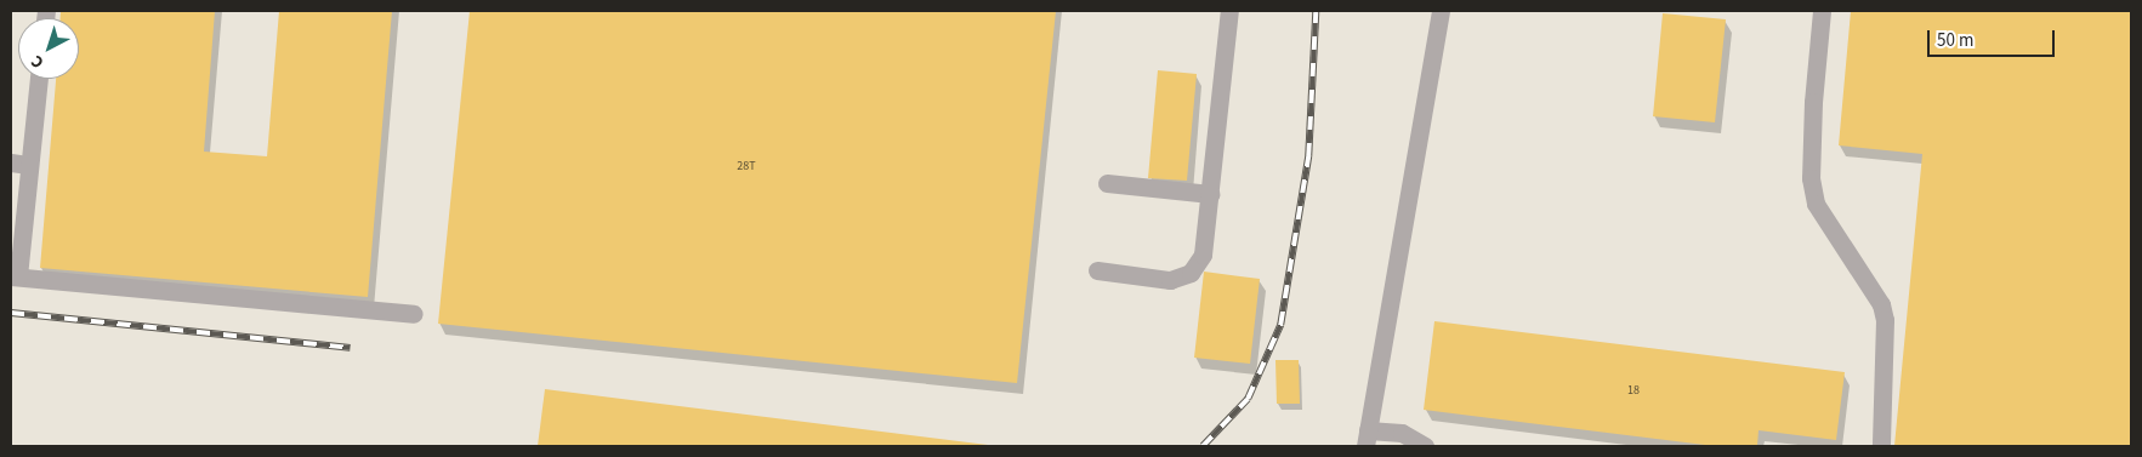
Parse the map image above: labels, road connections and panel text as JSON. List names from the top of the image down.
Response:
{
  "house_numbers": ["28Т", "18"],
  "scale_bar": "50 m",
  "north": "bottom left"
}
